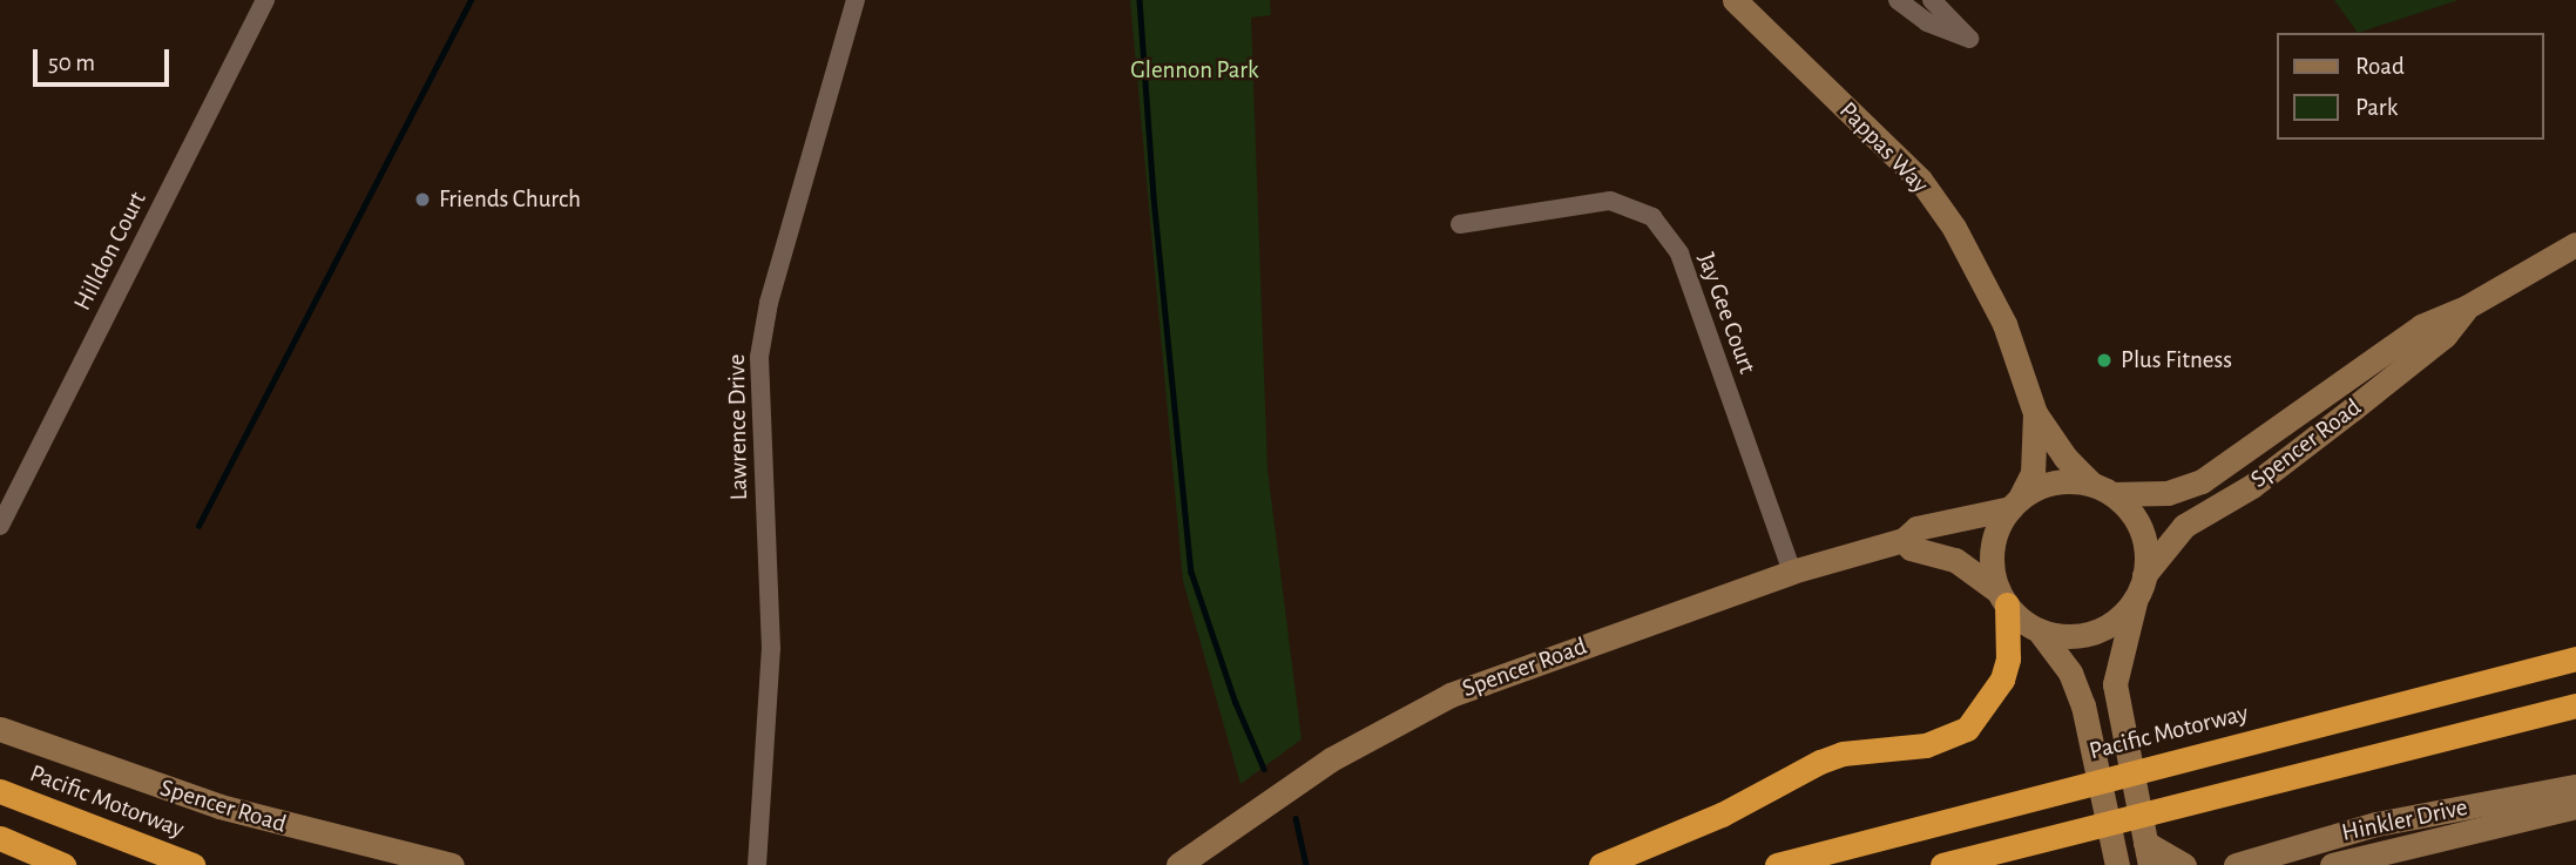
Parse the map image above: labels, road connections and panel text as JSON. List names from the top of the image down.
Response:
{
  "streets": {
    "highway": ["Pacific Motorway"],
    "street": [
      "Pappas Way",
      "Hilldon Court",
      "Jay Gee Court",
      "Lawrence Drive",
      "Spencer Road",
      "Hinkler Drive"
    ]
  },
  "crossings": [
    ["Pappas Way", "Spencer Road"],
    ["Jay Gee Court", "Spencer Road"]
  ],
  "parks": ["Glennon Park"],
  "places": ["Friends Church", "Plus Fitness"],
  "legend": ["Road", "Park"],
  "scale_bar": "50 m"
}
